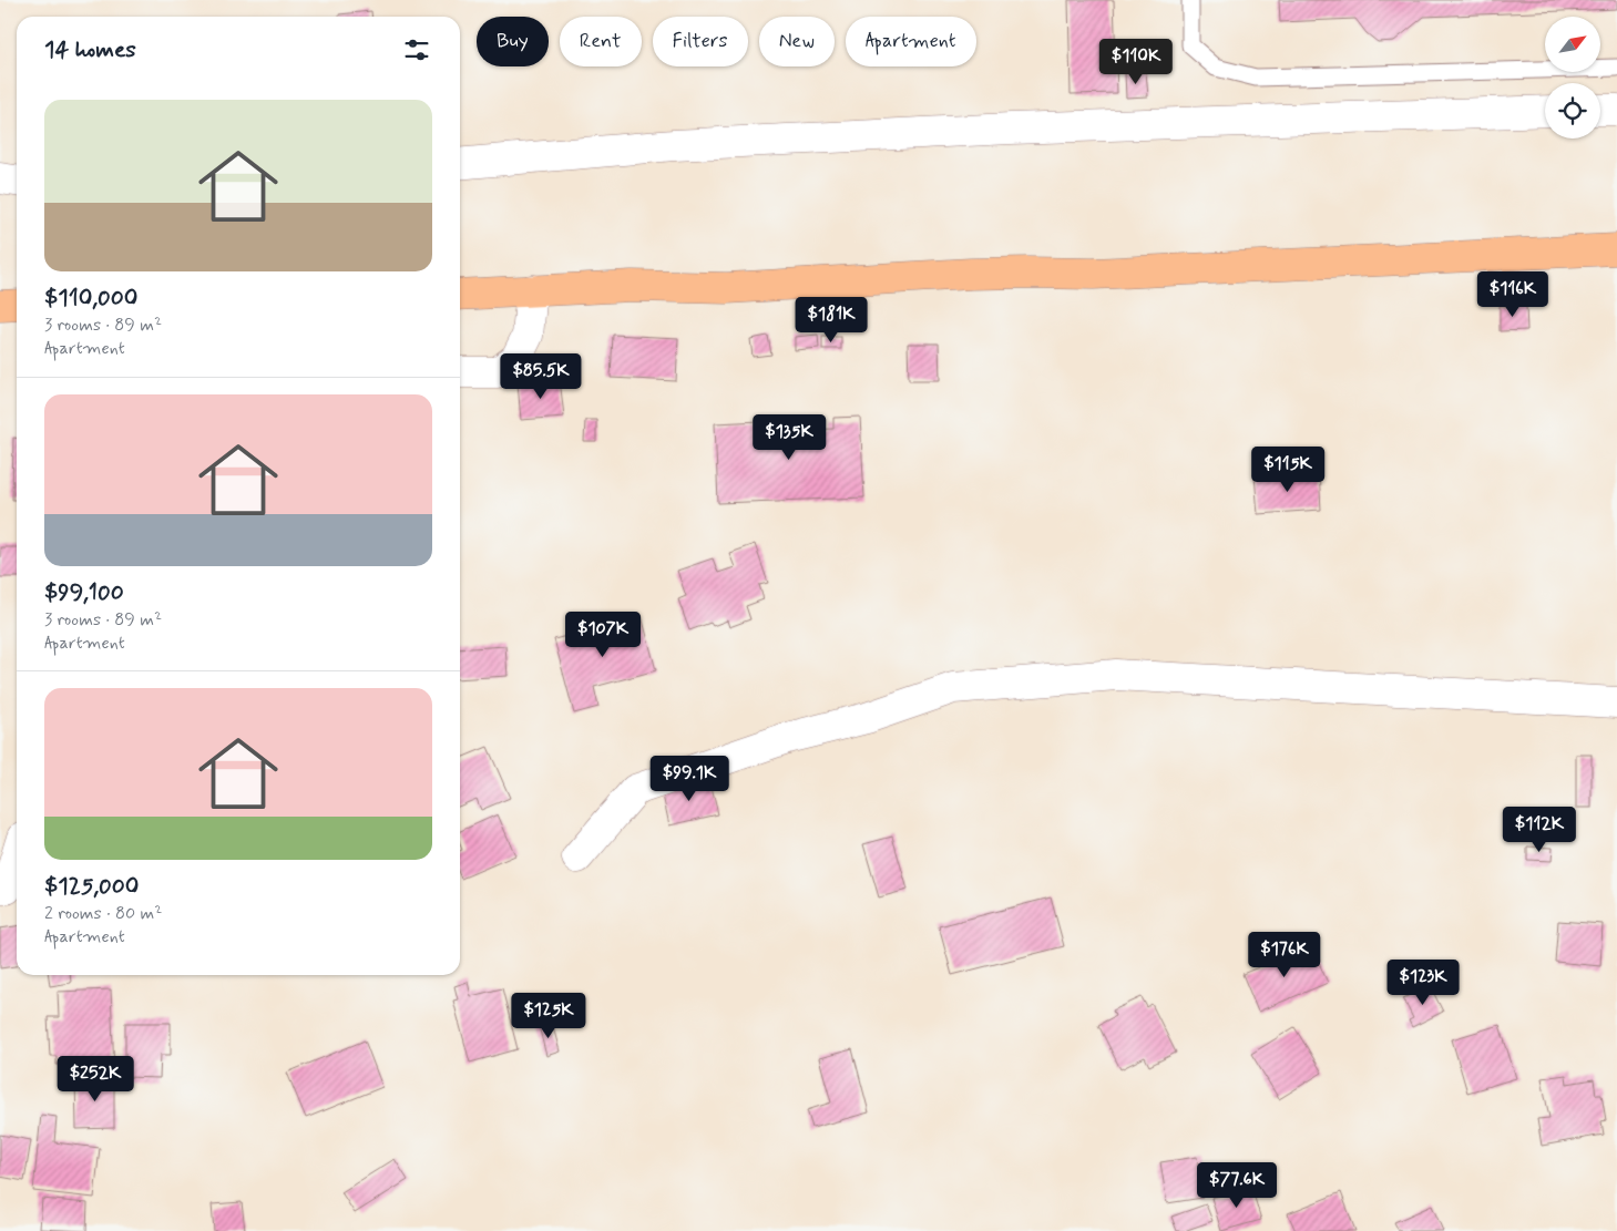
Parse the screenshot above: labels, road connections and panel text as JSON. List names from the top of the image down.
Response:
{
  "north": "top right",
  "page": {
    "chip": [
      "Buy",
      "Rent",
      "Filters",
      "New",
      "Apartment"
    ],
    "heading": "14 homes",
    "price": [
      "$110K",
      "$116K",
      "$181K",
      "$85.5K",
      "$135K",
      "$115K",
      "$107K",
      "$99.1K",
      "$112K",
      "$176K",
      "$123K",
      "$125K",
      "$252K",
      "$77.6K"
    ],
    "list": [
      {
        "name": "$110,000",
        "note": "3 rooms · 89 m² · Apartment"
      },
      {
        "name": "$99,100",
        "note": "3 rooms · 89 m² · Apartment"
      },
      {
        "name": "$125,000",
        "note": "2 rooms · 80 m² · Apartment"
      }
    ]
  }
}
